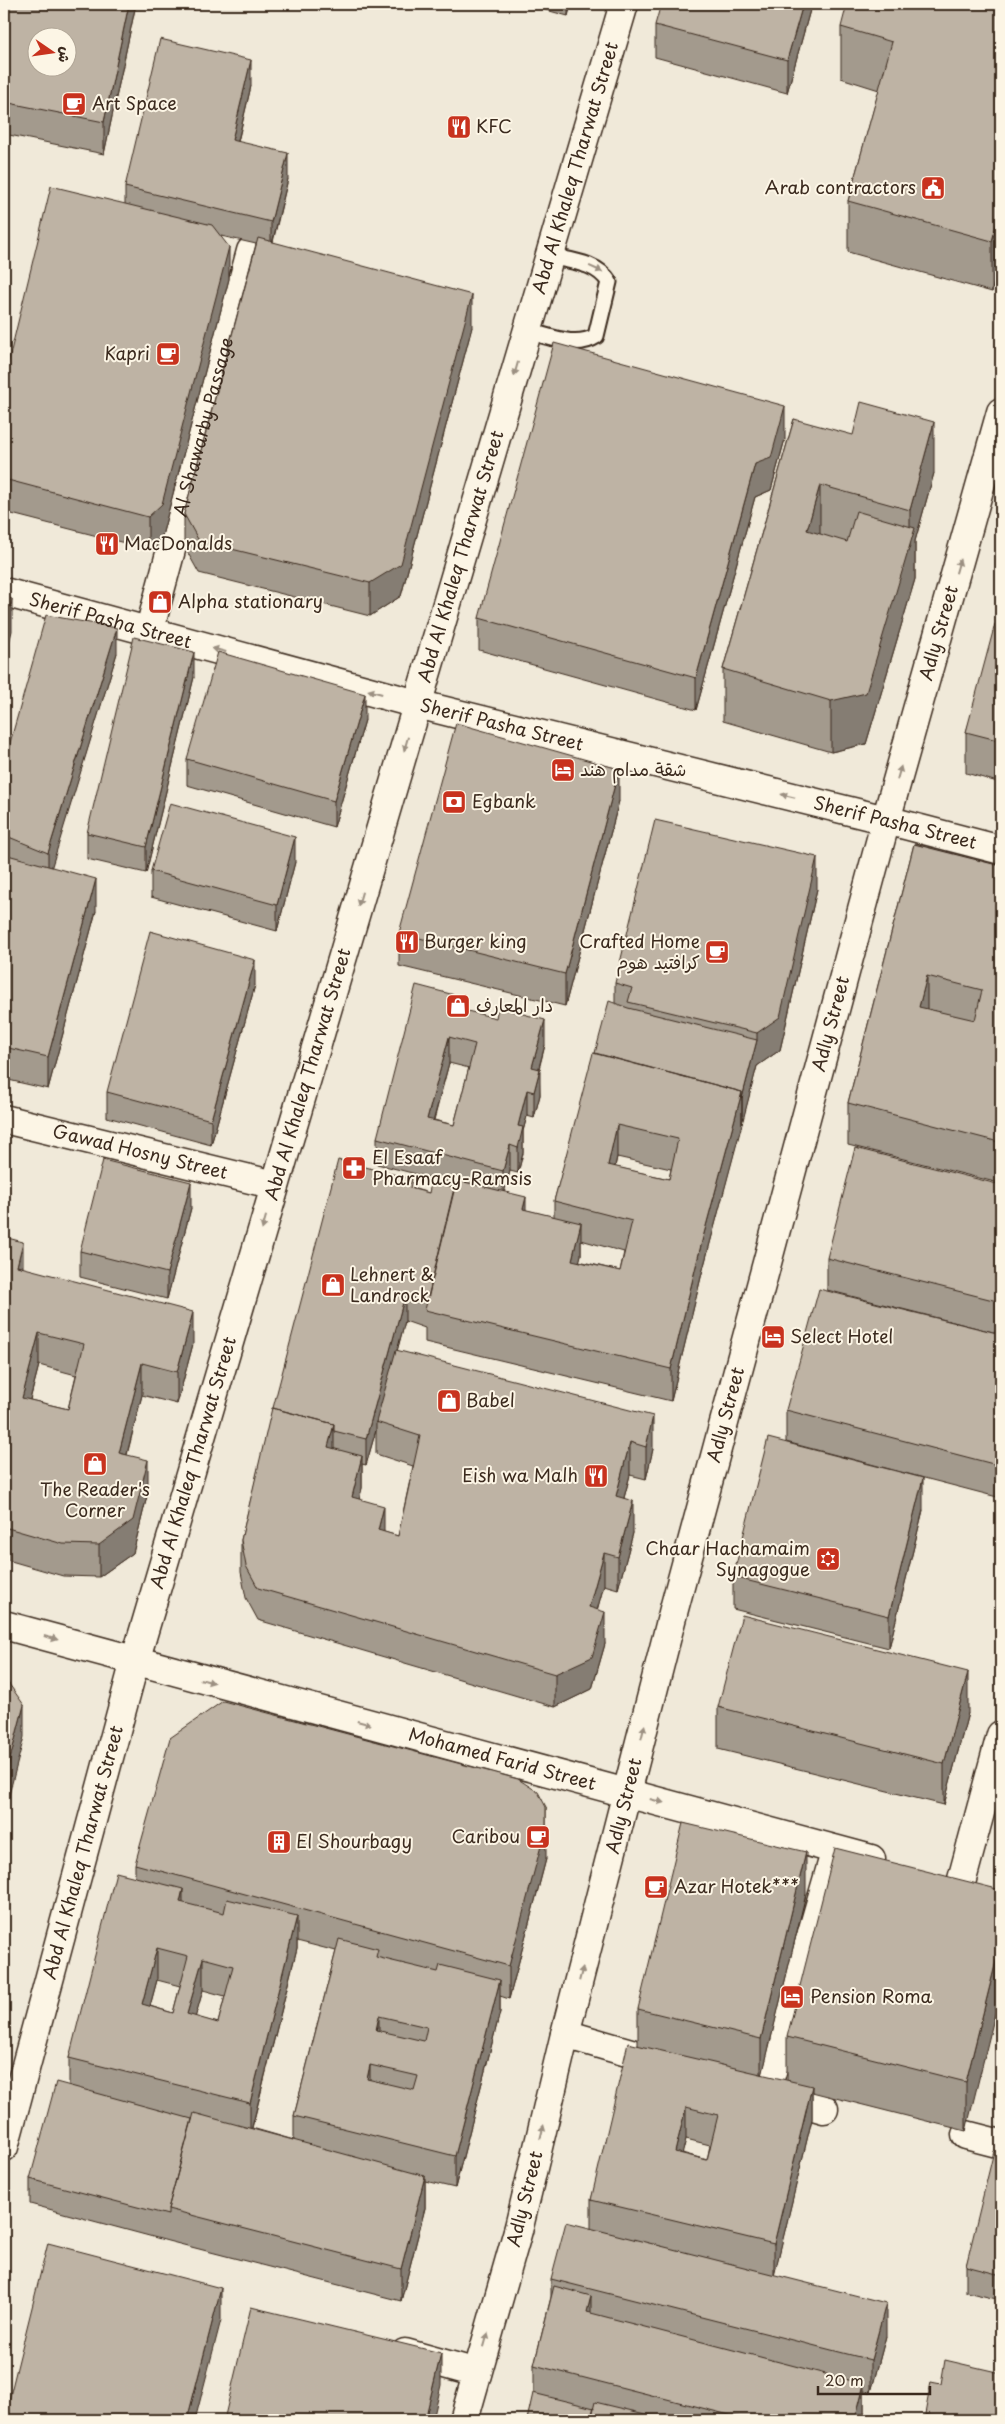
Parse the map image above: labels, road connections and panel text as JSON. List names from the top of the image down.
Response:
{
  "streets": {
    "street": [
      "Abd Al Khaleq Tharwat Street",
      "Al Shawarby Passage",
      "Sherif Pasha Street",
      "Adly Street",
      "Gawad Hosny Street",
      "Mohamed Farid Street"
    ]
  },
  "crossings": [
    ["Abd Al Khaleq Tharwat Street", "Sherif Pasha Street"],
    ["Abd Al Khaleq Tharwat Street", "Gawad Hosny Street"],
    ["Abd Al Khaleq Tharwat Street", "Mohamed Farid Street"],
    ["Al Shawarby Passage", "Sherif Pasha Street"],
    ["Sherif Pasha Street", "Adly Street"],
    ["Adly Street", "Mohamed Farid Street"]
  ],
  "one_way": [
    "Abd Al Khaleq Tharwat Street",
    "Sherif Pasha Street",
    "Adly Street",
    "Mohamed Farid Street"
  ],
  "places": {
    "cafe": [
      "Art Space",
      "Kapri",
      "Crafted Home كرافتيد هوم",
      "Caribou",
      "Azar Hotek***"
    ],
    "restaurant": [
      "KFC",
      "MacDonalds",
      "Burger king",
      "Eish wa Malh"
    ],
    "public building": ["Arab contractors"],
    "shop": [
      "Alpha stationary",
      "دار المعارف",
      "Lehnert & Landrock",
      "Babel",
      "The Reader's Corner"
    ],
    "hotel": ["شقة مدام هند", "Select Hotel", "Pension Roma"],
    "bank": ["Egbank"],
    "pharmacy": ["El Esaaf Pharmacy-Ramsis"],
    "synagogue": ["Chaar Hachamaim Synagogue"],
    "building": ["El Shourbagy"]
  },
  "scale_bar": "20 m",
  "north": "right"
}
